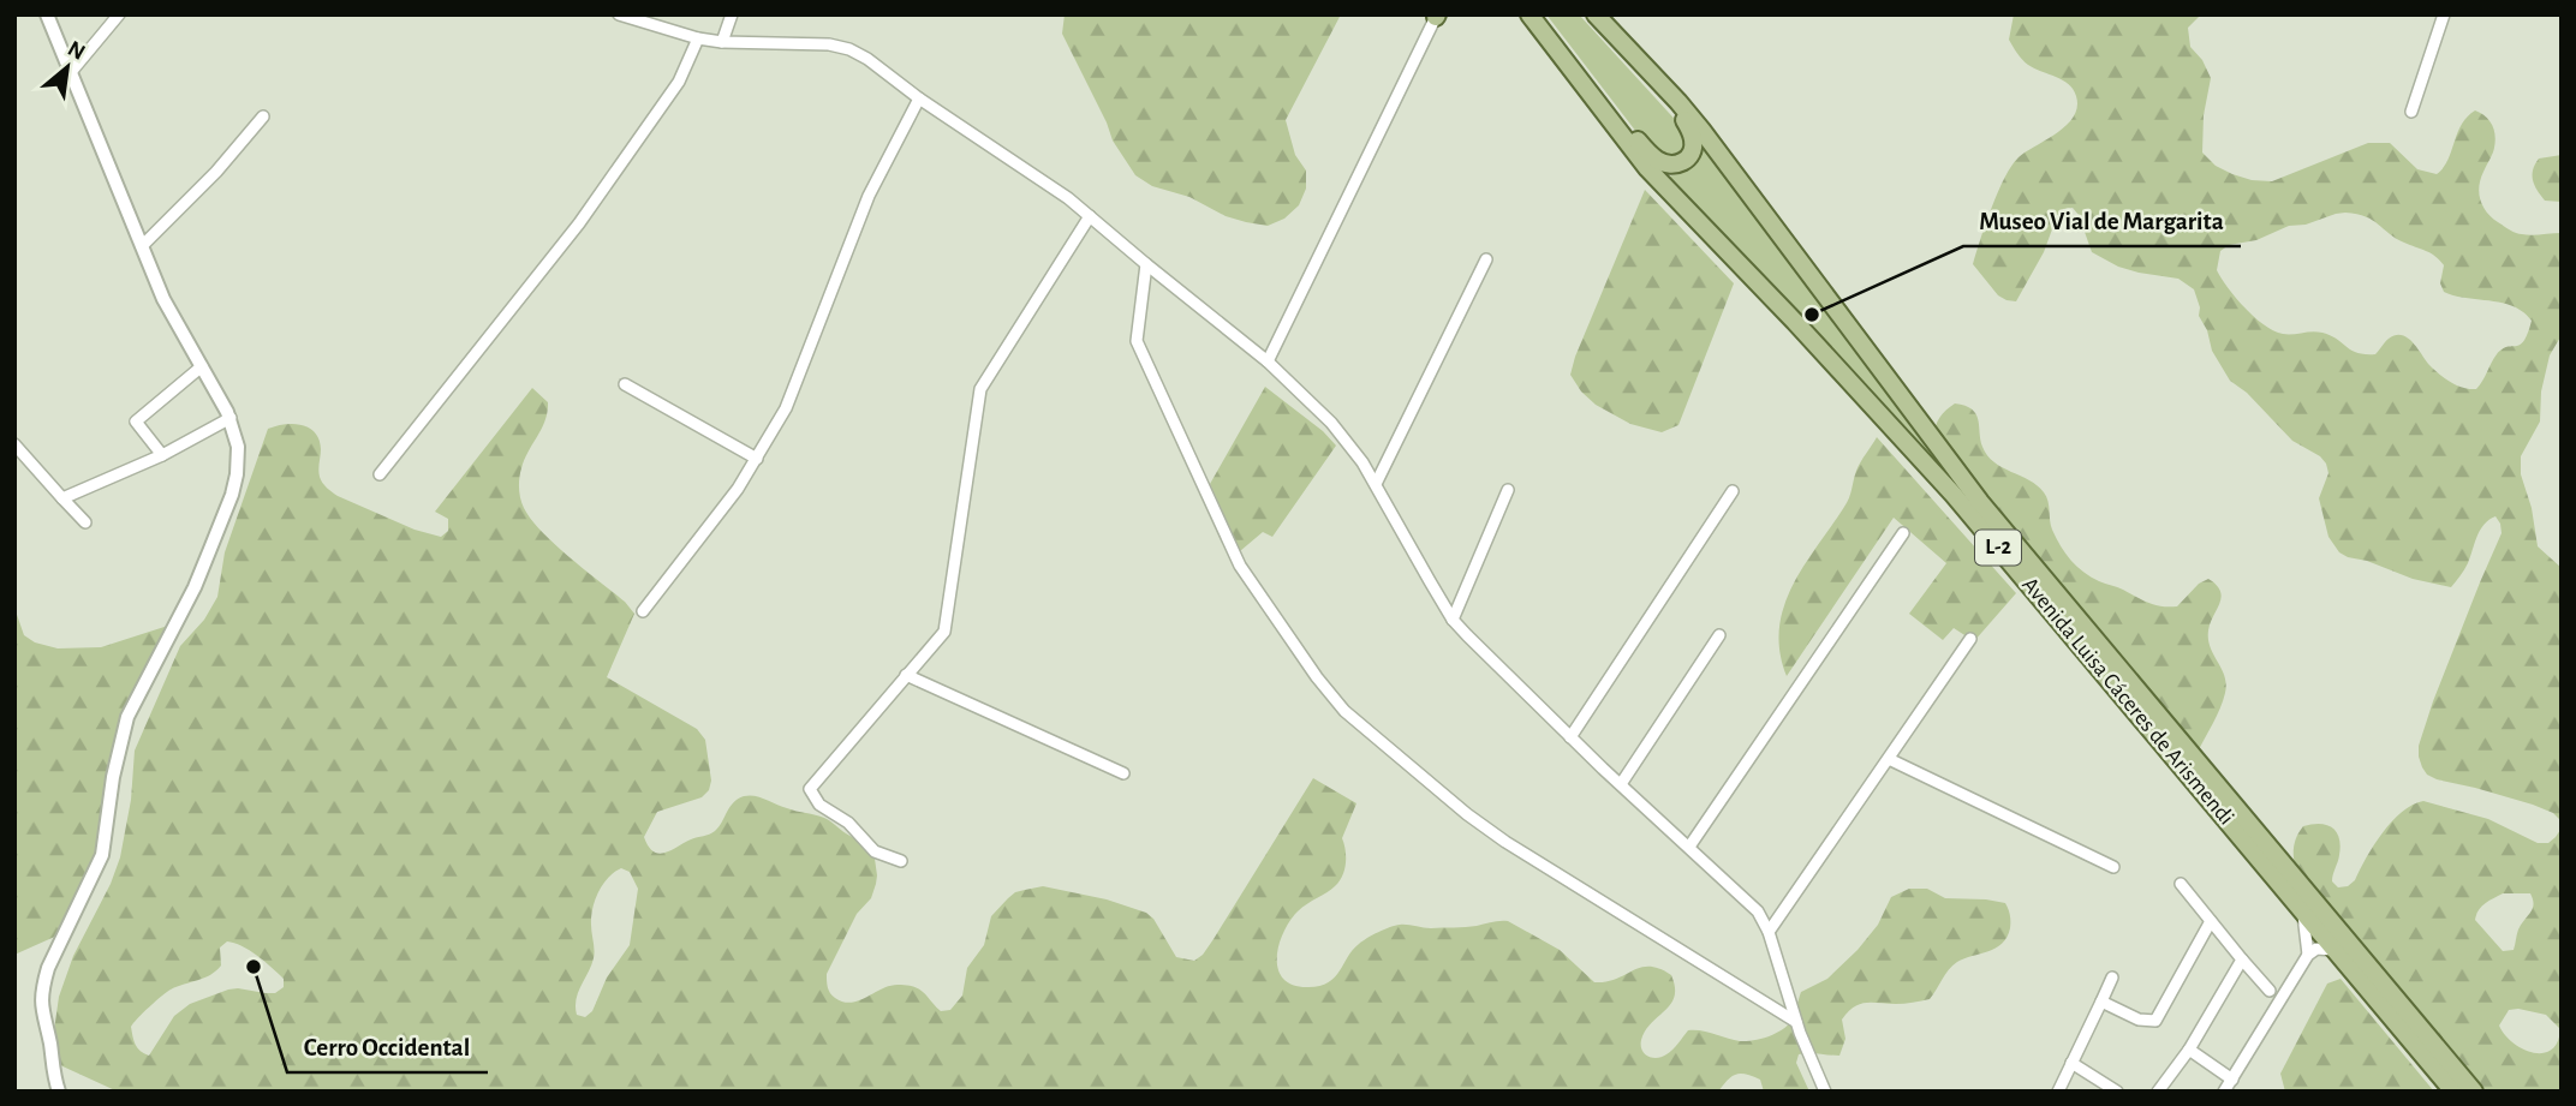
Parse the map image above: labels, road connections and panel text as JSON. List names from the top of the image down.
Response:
{
  "streets": {
    "main road": ["L-2", "Avenida Luisa Cáceres de Arismendi"]
  },
  "places": ["Museo Vial de Margarita", "Cerro Occidental"],
  "north": "top right"
}
